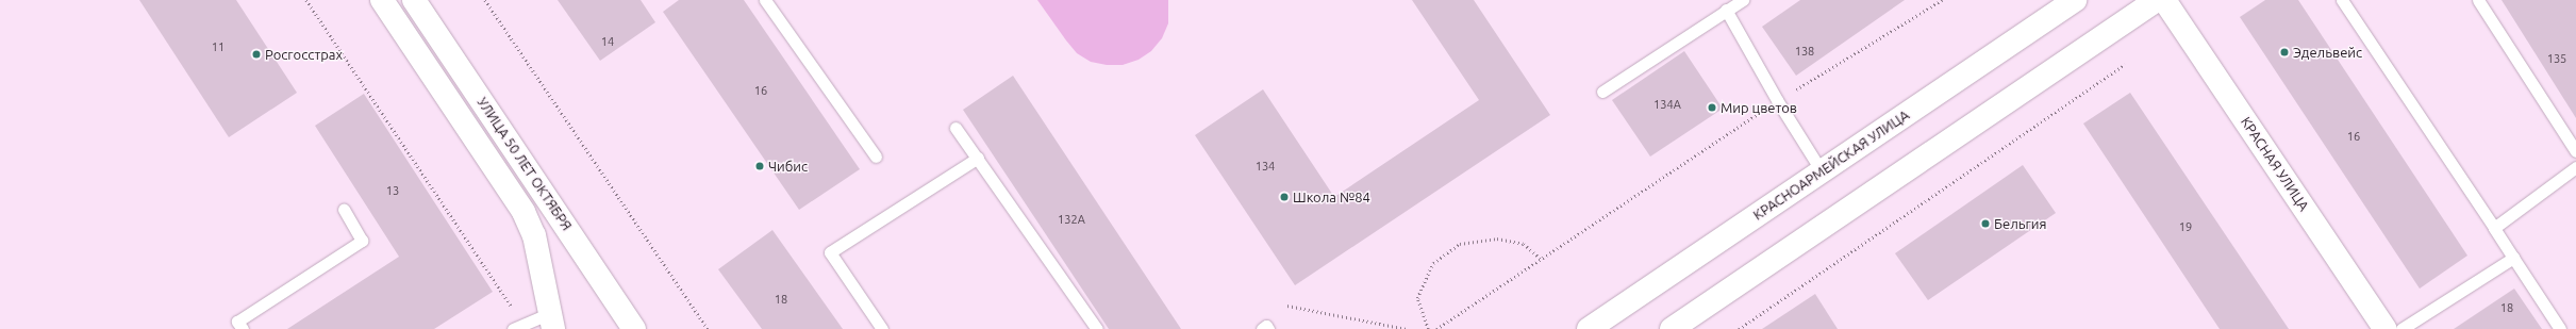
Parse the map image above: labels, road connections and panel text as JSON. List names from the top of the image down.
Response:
{
  "streets": {
    "main road": ["УЛИЦА 50 ЛЕТ ОКТЯБРЯ", "КРАСНАЯ УЛИЦА", "КРАСНОАРМЕЙСКАЯ УЛИЦА"]
  },
  "places": [
    "Эдельвейс",
    "Росгосстрах",
    "Мир цветов",
    "Чибис",
    "Школа №84",
    "Бельгия"
  ],
  "house_numbers": [
    "14",
    "11",
    "138",
    "135",
    "16",
    "134А",
    "16",
    "134",
    "13",
    "132А",
    "19",
    "18",
    "18"
  ]
}
